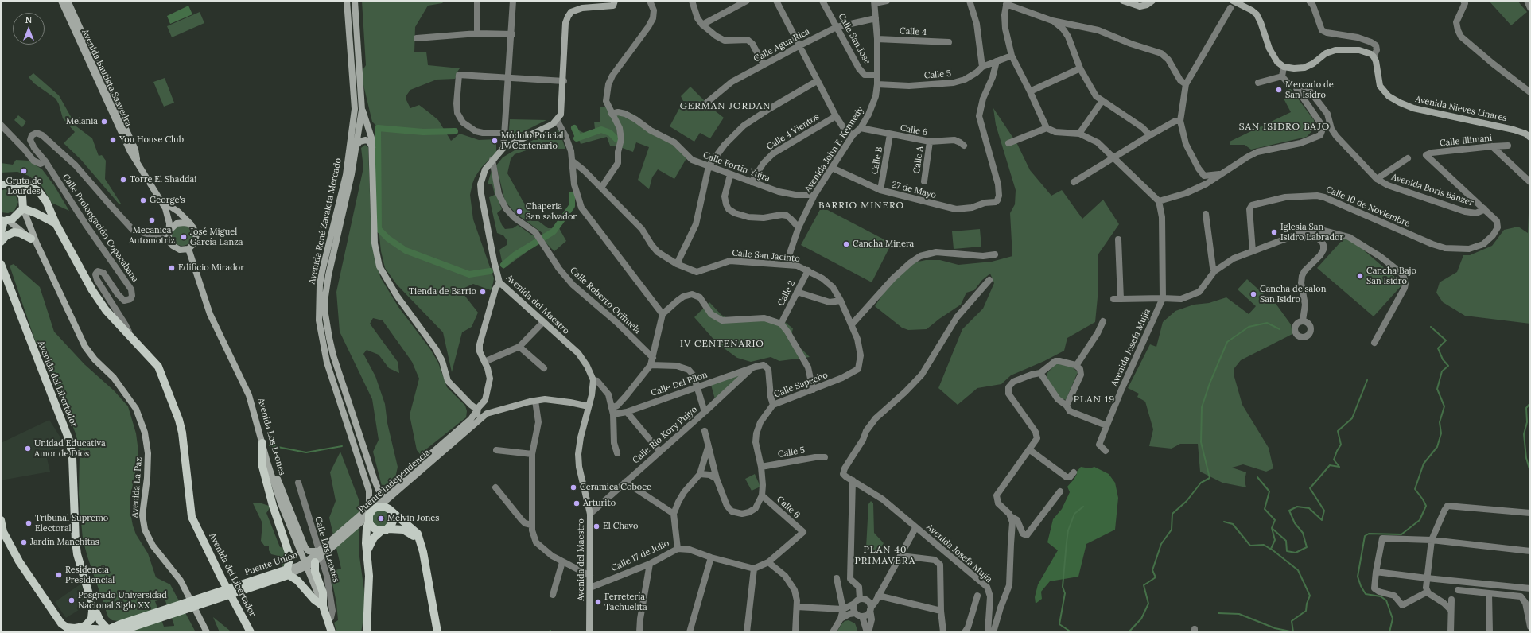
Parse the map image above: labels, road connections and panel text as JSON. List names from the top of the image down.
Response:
{
  "streets": {
    "main road": [
      "Avenida Bautista Saavedra",
      "Avenida Nieves Linares",
      "Avenida René Zavaleta Mercado",
      "Avenida del Maestro",
      "Avenida del Libertador",
      "Avenida Los Leones",
      "Puente Independencia",
      "Avenida La Paz",
      "Puente Unión"
    ],
    "street": [
      "Calle 4",
      "Calle San Jose",
      "Calle Agua Rica",
      "Calle 5",
      "Calle 6",
      "Calle 4 Vientos",
      "Calle Illimani",
      "Avenida John F. Kennedy",
      "Calle A",
      "Calle B",
      "Calle Fortin Yujra",
      "27 de Mayo",
      "Avenida Boris Bánzer",
      "Calle 10 de Noviembre",
      "Calle Prolongación Copacabana",
      "Calle San Jacinto",
      "Calle 2",
      "Calle Roberto Orihuela",
      "Avenida Josefa Mujía",
      "Calle Del Pilon",
      "Calle Sapecho",
      "Calle Río Kory Pujyo",
      "Calle Los Leones",
      "Calle 17 de Julio"
    ]
  },
  "crossings": [
    ["Calle 4", "Avenida John F. Kennedy"],
    ["Calle San Jose", "Calle Agua Rica"],
    ["Calle San Jose", "Avenida John F. Kennedy"],
    ["Calle Agua Rica", "Avenida John F. Kennedy"],
    ["Calle 5", "Avenida John F. Kennedy"],
    ["Calle 5", "27 de Mayo"],
    ["Calle 5", "Calle Sapecho"],
    ["Avenida Bautista Saavedra", "Calle Prolongación Copacabana"],
    ["Avenida Bautista Saavedra", "Avenida Los Leones"],
    ["Calle 6", "Avenida John F. Kennedy"],
    ["Calle 6", "Calle A"],
    ["Calle 6", "Calle B"],
    ["Calle 6", "Calle Sapecho"],
    ["Calle 4 Vientos", "Calle Fortin Yujra"],
    ["Calle Illimani", "Calle 10 de Noviembre"],
    ["Avenida John F. Kennedy", "Calle Fortin Yujra"],
    ["Avenida John F. Kennedy", "27 de Mayo"],
    ["Avenida John F. Kennedy", "Calle San Jacinto"],
    ["Calle B", "27 de Mayo"],
    ["Avenida Boris Bánzer", "Calle 10 de Noviembre"],
    ["Calle Prolongación Copacabana", "Avenida del Libertador"],
    ["Calle Prolongación Copacabana", "Avenida Los Leones"],
    ["Calle San Jacinto", "Calle 2"],
    ["Calle San Jacinto", "Calle Sapecho"],
    ["Calle Roberto Orihuela", "Avenida del Maestro"],
    ["Avenida del Maestro", "Calle Río Kory Pujyo"],
    ["Avenida del Maestro", "Puente Independencia"],
    ["Avenida del Maestro", "Calle 17 de Julio"],
    ["Calle Del Pilon", "Calle Sapecho"],
    ["Calle Del Pilon", "Calle Río Kory Pujyo"],
    ["Avenida Los Leones", "Calle Los Leones"],
    ["Puente Independencia", "Puente Unión"]
  ],
  "districts": [
    "GERMAN JORDAN",
    "SAN ISIDRO BAJO",
    "BARRIO MINERO",
    "IV CENTENARIO",
    "PLAN 19",
    "PLAN 40 PRIMAVERA"
  ],
  "places": [
    "Mercado de San Isidro",
    "Melania",
    "You House Club",
    "Módulo Policial IV Centenario",
    "Gruta de Lourdes",
    "Torre El Shaddai",
    "George's",
    "Chaperia San salvador",
    "Mecanica Automotriz",
    "Iglesia San Isidro Labrador",
    "José Miguel García Lanza",
    "Cancha Minera",
    "Edificio Mirador",
    "Cancha Bajo San Isidro",
    "Tienda de Barrio",
    "Cancha de salon San Isidro",
    "Unidad Educativa Amor de Dios",
    "Ceramica Coboce",
    "Arturito",
    "Melvin Jones",
    "Tribunal Supremo Electoral",
    "El Chavo",
    "Jardín Manchitas",
    "Residencia Presidencial",
    "Posgrado Universidad Nacional Siglo XX",
    "Ferretería Tachuelita"
  ],
  "north": "top"
}
